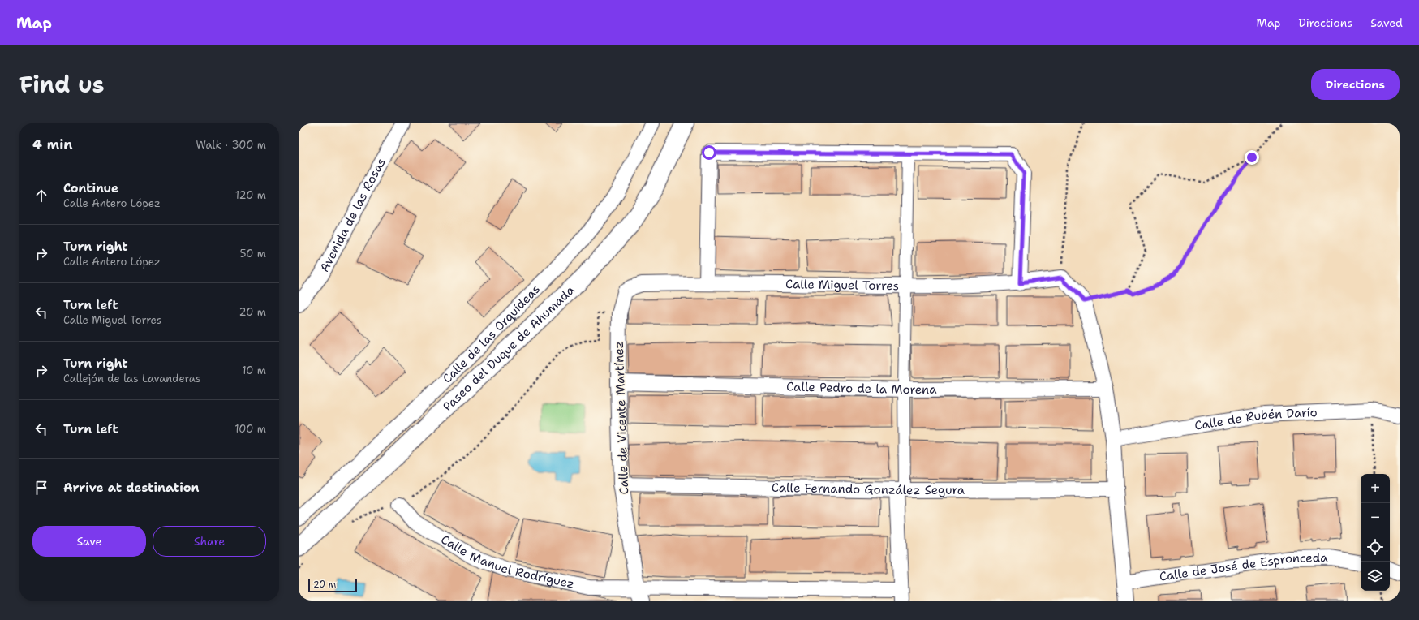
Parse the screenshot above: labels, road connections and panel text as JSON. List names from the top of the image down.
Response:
{
  "streets": {
    "main road": ["Paseo del Duque de Ahumada"],
    "street": [
      "Avenida de las Rosas",
      "Calle Miguel Torres",
      "Calle de las Orquídeas",
      "Calle Pedro de la Morena",
      "Calle de Vicente Martínez",
      "Calle de Rubén Darío",
      "Calle Fernando González Segura",
      "Calle Manuel Rodríguez",
      "Calle de José de Espronceda"
    ]
  },
  "crossings": [
    ["Calle Miguel Torres", "Calle de Vicente Martínez"],
    ["Calle Pedro de la Morena", "Calle de Vicente Martínez"],
    ["Calle de Vicente Martínez", "Calle Fernando González Segura"],
    ["Calle de Vicente Martínez", "Calle Manuel Rodríguez"]
  ],
  "scale_bar": "20 m",
  "page": {
    "header": "Map",
    "nav": ["Map", "Directions", "Saved"],
    "title": "Find us",
    "buttons": [
      "Directions",
      ["Save", "Share"]
    ],
    "heading": ["4 min", "Walk · 300 m"],
    "list": [
      ["Continue", "Calle Antero López", "120 m"],
      ["Turn right", "Calle Antero López", "50 m"],
      ["Turn left", "Calle Miguel Torres", "20 m"],
      ["Turn right", "Callejón de las Lavanderas", "10 m"],
      ["Turn left", "100 m"],
      "Arrive at destination"
    ],
    "map_buttons": ["+", "−"],
    "scale": "20 m"
  }
}
